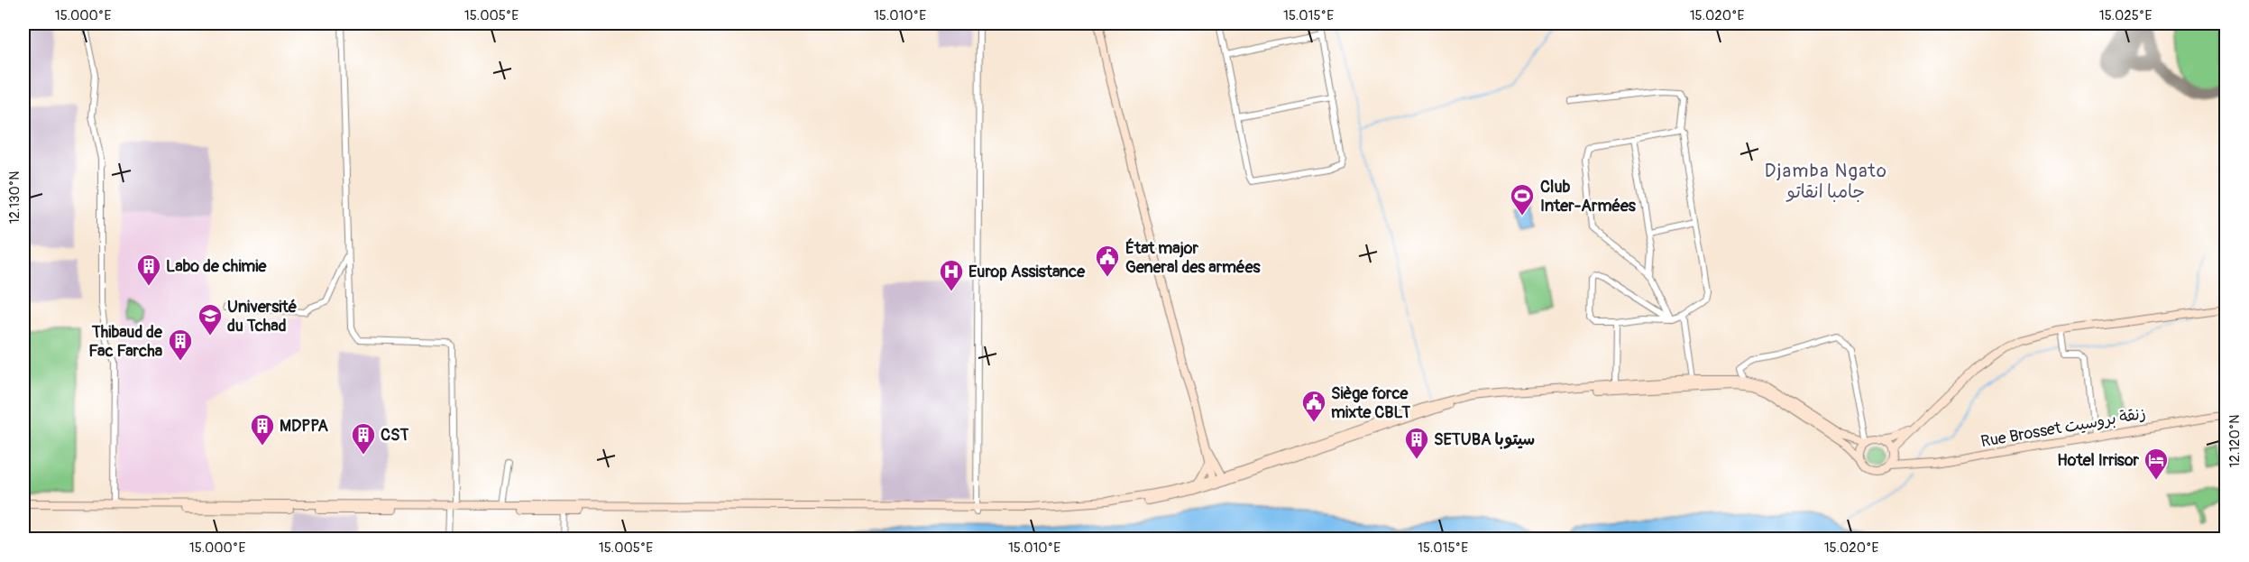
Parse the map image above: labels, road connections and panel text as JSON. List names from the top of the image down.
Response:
{
  "streets": {
    "main road": ["Rue Brosset زنقة بروسيت"]
  },
  "districts": ["Djamba Ngato جامبا انقاتو"],
  "places": {
    "sports": ["Club Inter-Armées"],
    "public building": ["État major General des armées", "Siège force mixte CBLT"],
    "building": [
      "Labo de chimie",
      "Thibaud de Fac Farcha",
      "MDPPA",
      "CST",
      "SETUBA سيتوبا"
    ],
    "hospital": ["Europ Assistance"],
    "school or university": ["Université du Tchad"],
    "hotel": ["Hotel Irrisor"]
  },
  "coordinates": [
    "15.000°E",
    "15.005°E",
    "15.010°E",
    "15.015°E",
    "15.020°E",
    "15.025°E",
    "12.130°N",
    "12.120°N"
  ]
}
